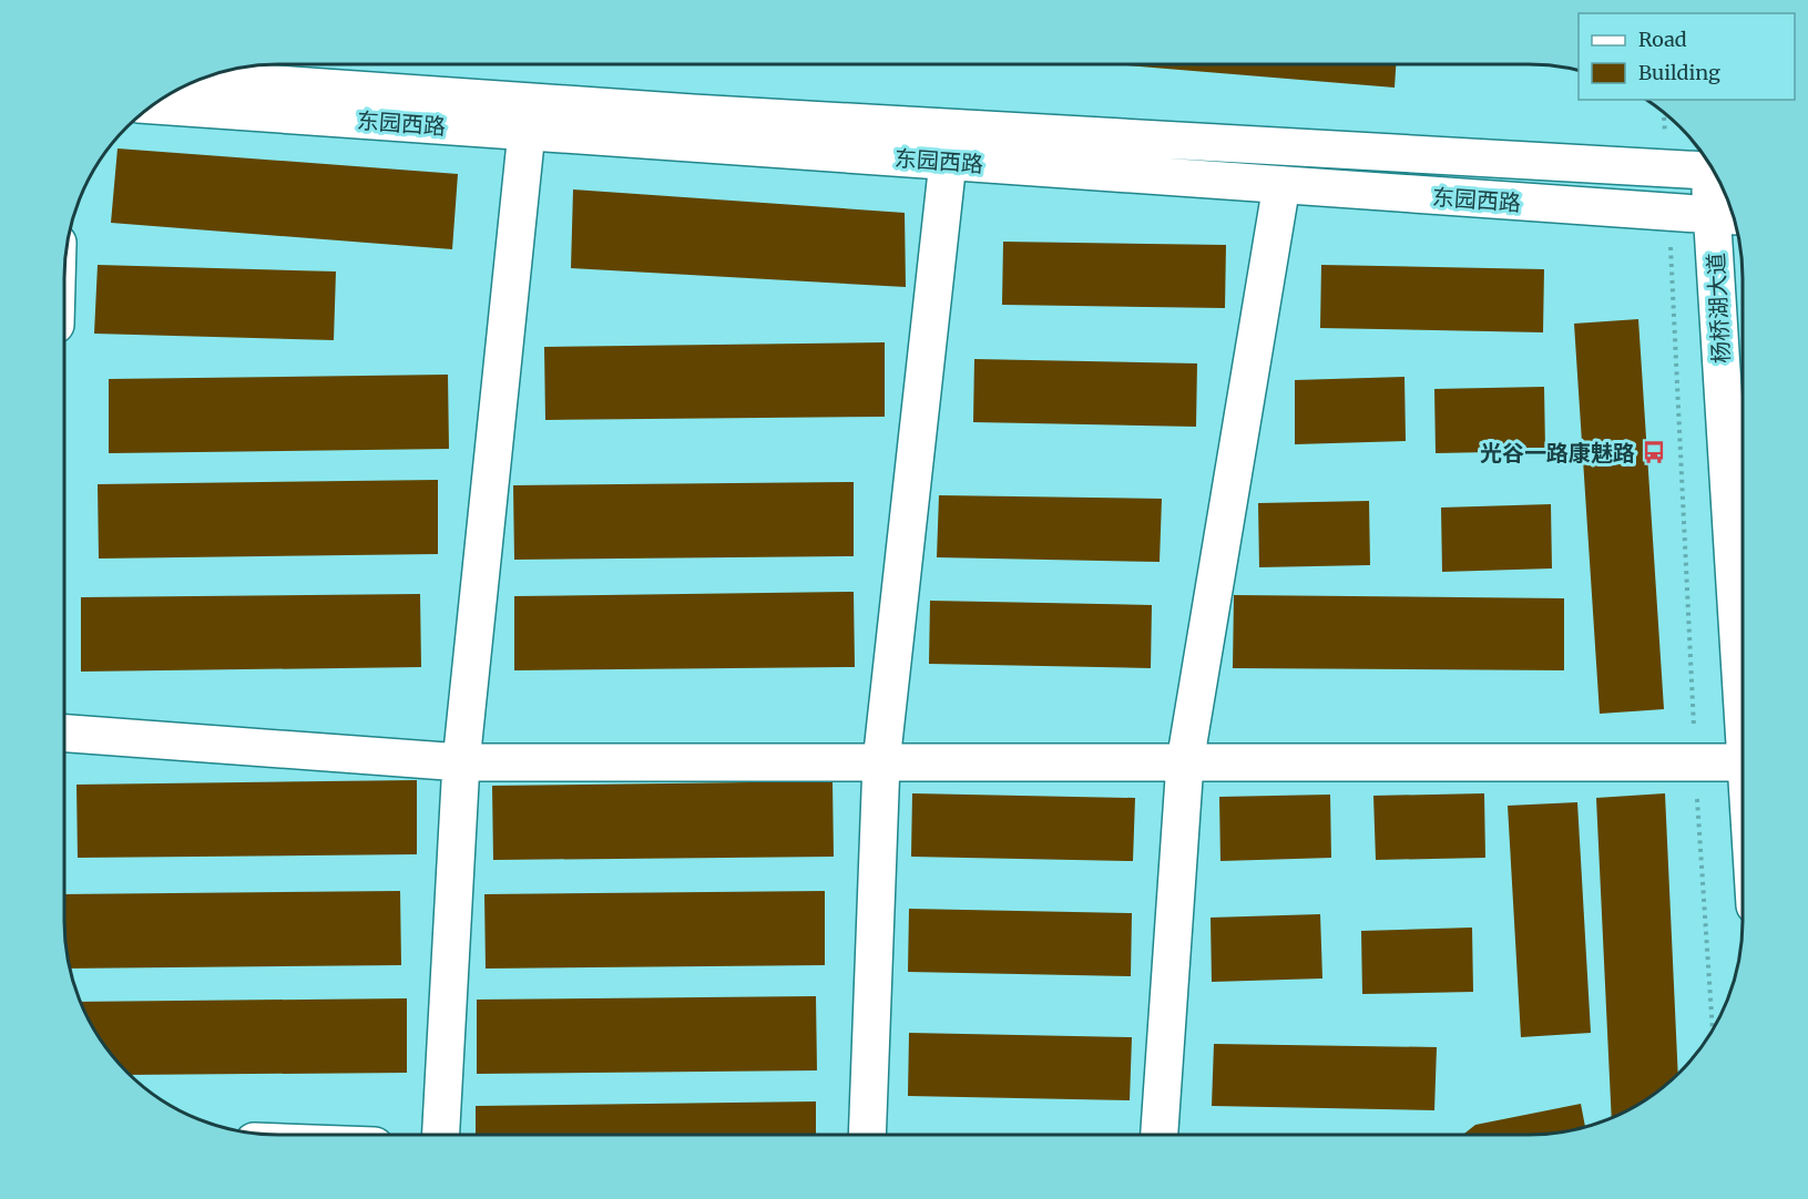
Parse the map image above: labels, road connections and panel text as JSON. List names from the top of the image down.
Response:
{
  "streets": {
    "street": ["东园西路", "杨桥湖大道"]
  },
  "crossings": [
    ["东园西路", "杨桥湖大道"]
  ],
  "places": {
    "bus stop": ["光谷一路康魅路"]
  },
  "legend": ["Road", "Building"]
}
